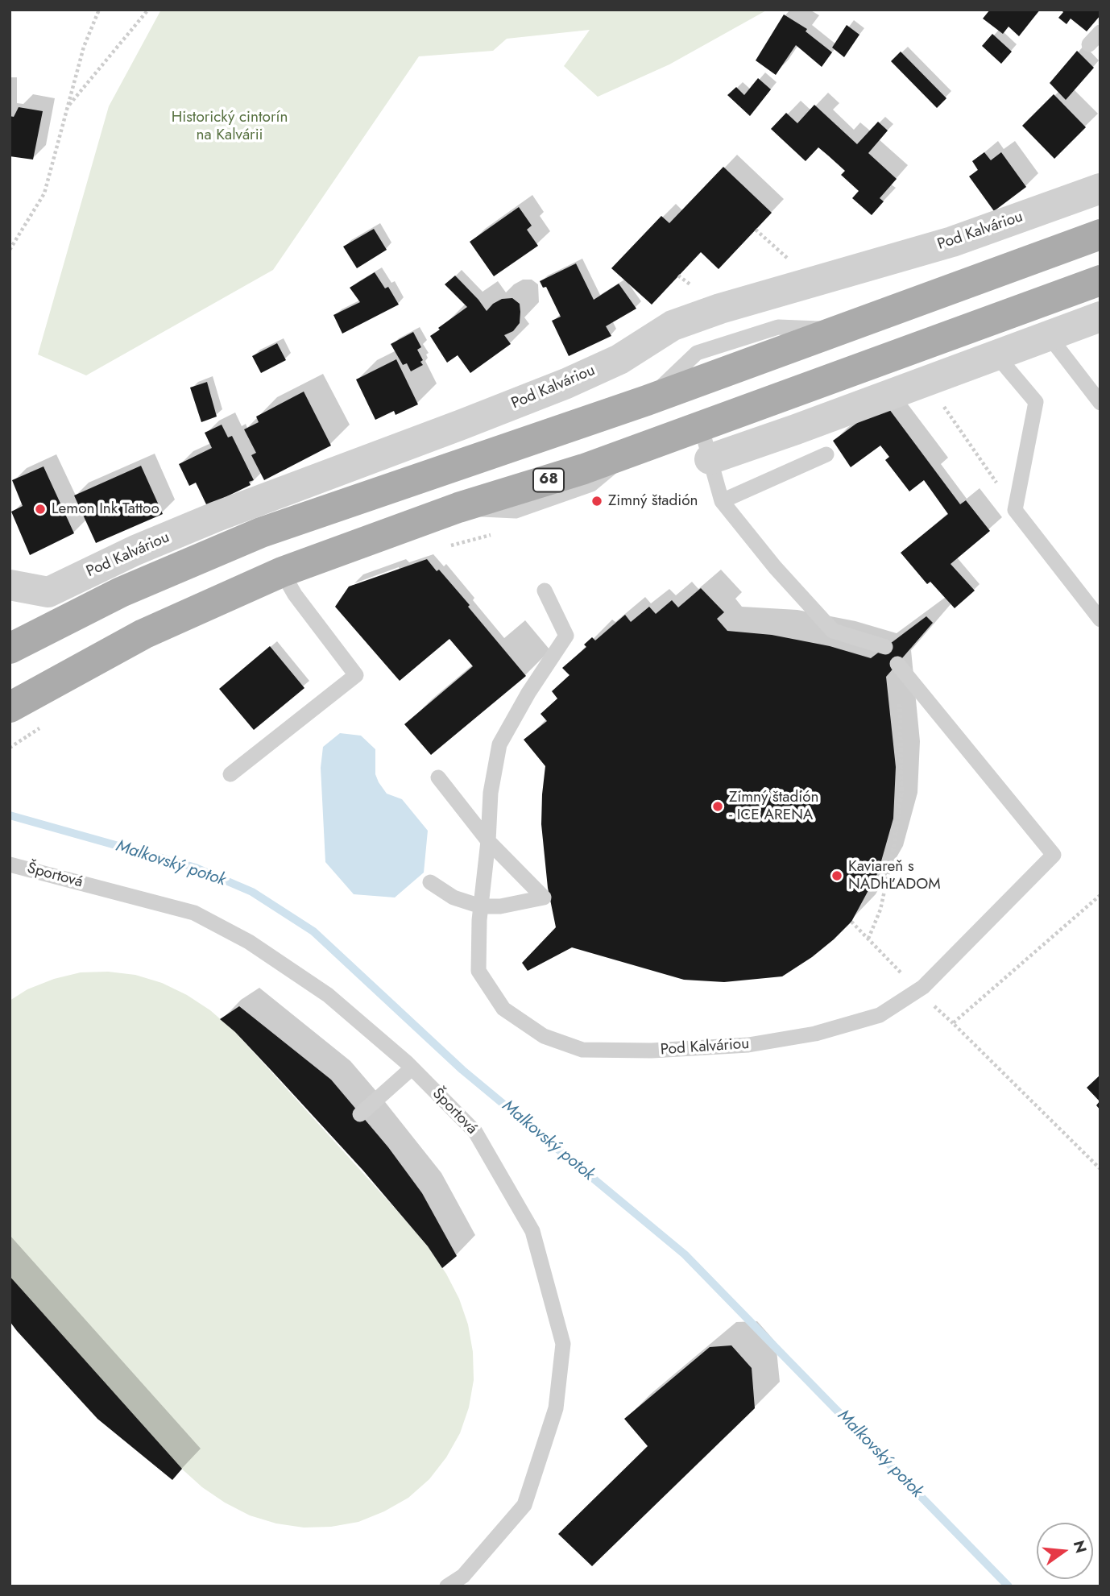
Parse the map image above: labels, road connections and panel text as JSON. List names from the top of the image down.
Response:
{
  "streets": {
    "main road": ["Pod Kalváriou", "68"],
    "lane": ["Športová"]
  },
  "water": ["Malkovský potok"],
  "parks": ["Historický cintorín na Kalvárii"],
  "places": [
    "Zimný štadión",
    "Lemon Ink Tattoo",
    "Zimný štadión - ICE ARENA",
    "Kaviareň s NADhĽADOM"
  ],
  "north": "right"
}
